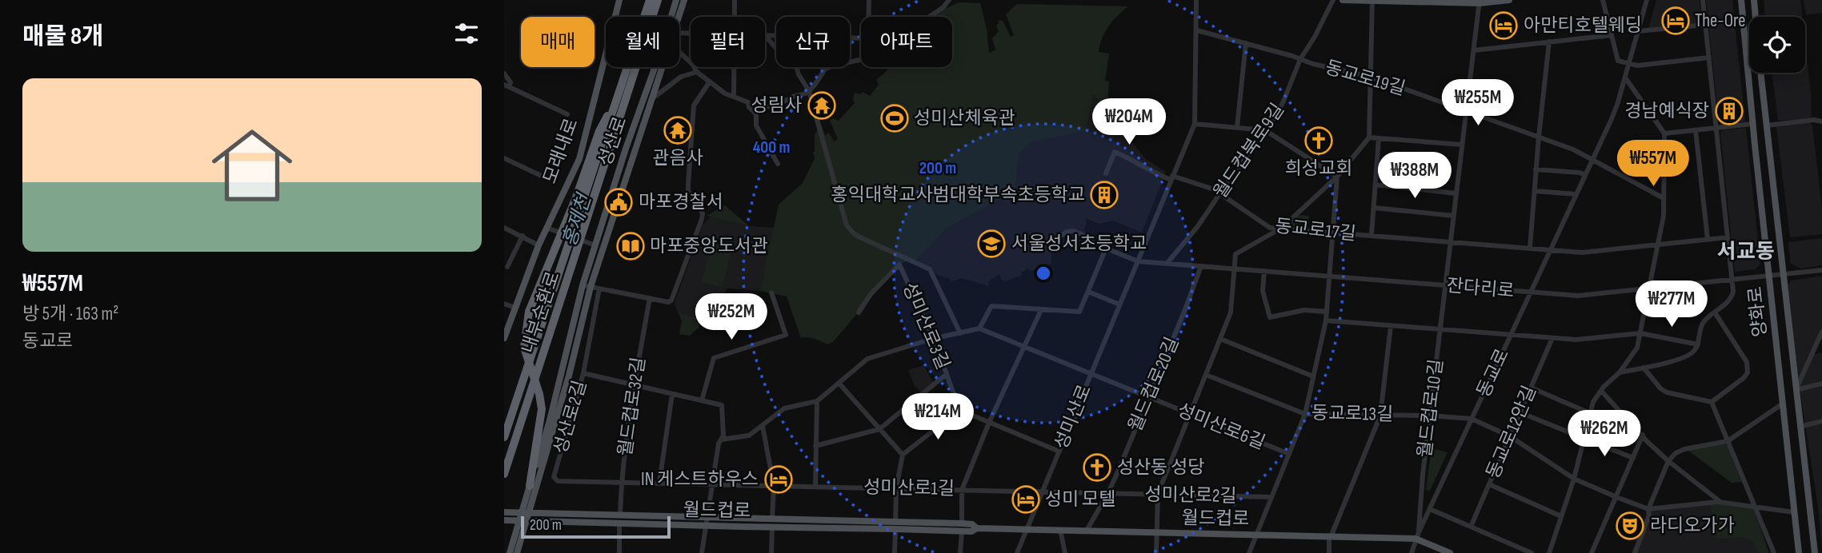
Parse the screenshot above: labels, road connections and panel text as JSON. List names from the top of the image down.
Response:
{
  "streets": {
    "highway": ["내부순환로"],
    "main road": [
      "성산로",
      "모래내로",
      "양화로",
      "월드컵로"
    ],
    "street": [
      "동교로19길",
      "월드컵북로9길",
      "동교로17길",
      "잔다리로",
      "성미산로3길",
      "동교로",
      "월드컵로20길",
      "월드컵로32길",
      "월드컵로10길",
      "동교로13길",
      "성산로2길",
      "성미산로",
      "성미산로6길",
      "동교로12안길",
      "성미산로1길",
      "성미산로2길"
    ]
  },
  "crossings": [
    ["동교로19길", "월드컵북로9길"],
    ["동교로19길", "동교로"],
    ["동교로19길", "월드컵로10길"],
    ["동교로19길", "성미산로"],
    ["성산로", "월드컵로"],
    ["월드컵북로9길", "동교로17길"],
    ["월드컵북로9길", "잔다리로"],
    ["동교로17길", "동교로"],
    ["동교로17길", "월드컵로10길"],
    ["동교로17길", "성미산로"],
    ["잔다리로", "양화로"],
    ["잔다리로", "동교로"],
    ["잔다리로", "월드컵로20길"],
    ["잔다리로", "월드컵로10길"],
    ["잔다리로", "성미산로"],
    ["동교로", "월드컵로10길"],
    ["동교로", "동교로13길"],
    ["동교로", "월드컵로"],
    ["월드컵로20길", "성미산로6길"],
    ["월드컵로20길", "성미산로2길"],
    ["월드컵로20길", "월드컵로"],
    ["월드컵로32길", "성산로2길"],
    ["월드컵로32길", "성미산로1길"],
    ["월드컵로32길", "월드컵로"],
    ["월드컵로10길", "동교로13길"],
    ["월드컵로10길", "월드컵로"],
    ["성산로2길", "성미산로1길"],
    ["성미산로", "성미산로6길"],
    ["성미산로", "성미산로1길"],
    ["성미산로", "성미산로2길"],
    ["성미산로", "월드컵로"],
    ["성미산로1길", "성미산로2길"],
    ["성미산로1길", "월드컵로"]
  ],
  "districts": ["서교동"],
  "water": ["홍제천"],
  "places": {
    "hotel": [
      "The-Ore",
      "아만티호텔웨딩",
      "IN 게스트하우스",
      "성미 모텔"
    ],
    "temple": ["성림사", "관음사"],
    "building": ["경남예식장", "홍익대학교사범대학부속초등학교"],
    "sports": ["성미산체육관"],
    "church": ["희성교회", "성산동 성당"],
    "public building": ["마포경찰서"],
    "school or university": ["서울성서초등학교"],
    "library": ["마포중앙도서관"],
    "theatre": ["라디오가가"]
  },
  "scale_bar": "200 m",
  "page": {
    "heading": "매물 8개",
    "chip": [
      "매매",
      "월세",
      "필터",
      "신규",
      "아파트"
    ],
    "list": [
      {
        "name": "₩557M",
        "note": "방 5개 · 163 m² · 동교로"
      }
    ],
    "price": [
      "₩255M",
      "₩204M",
      "₩557M",
      "₩388M",
      "₩277M",
      "₩252M",
      "₩214M",
      "₩262M"
    ],
    "scale": "200 m"
  },
  "rings": ["400 m", "200 m"]
}
